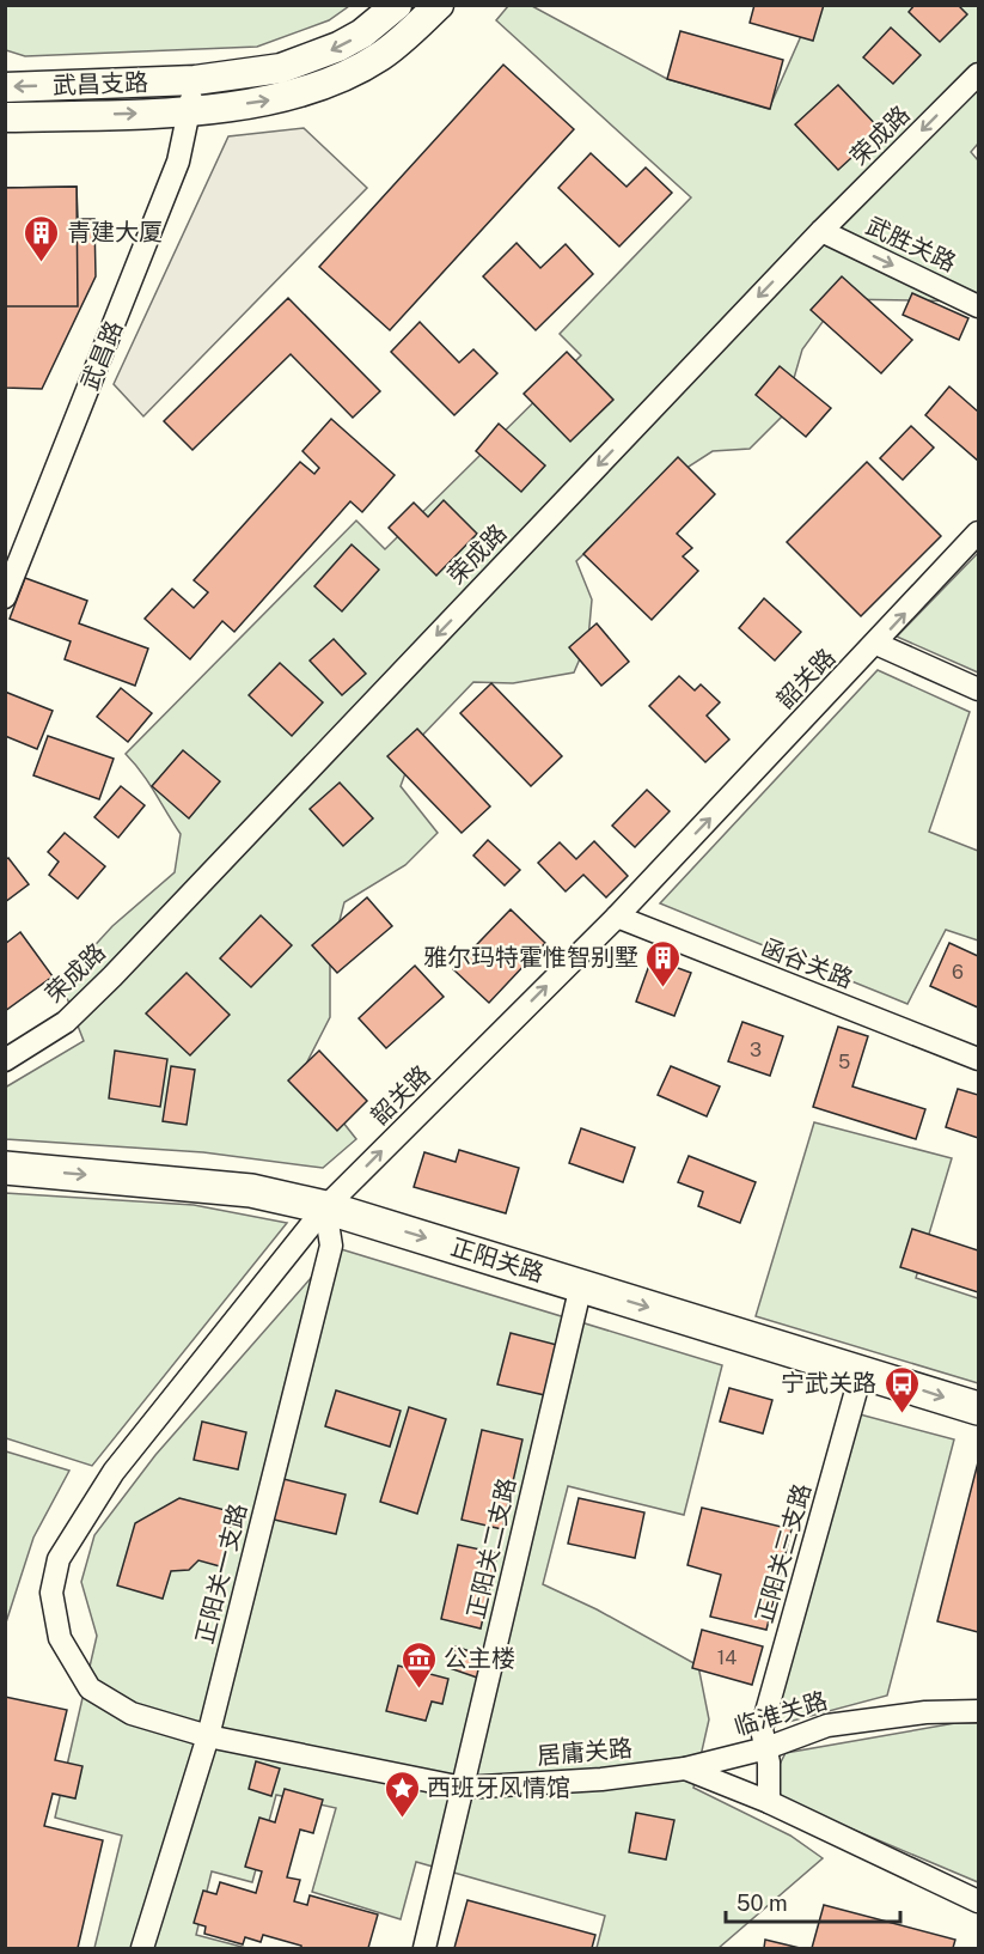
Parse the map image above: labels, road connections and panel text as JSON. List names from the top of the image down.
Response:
{
  "streets": {
    "main road": ["正阳关路"],
    "street": [
      "武昌支路",
      "荣成路",
      "武胜关路",
      "武昌路",
      "韶关路",
      "函谷关路",
      "正阳关二支路",
      "正阳关三支路",
      "正阳关一支路",
      "临淮关路",
      "居庸关路"
    ]
  },
  "crossings": [
    ["武昌支路", "武昌路"],
    ["荣成路", "武胜关路"],
    ["韶关路", "函谷关路"],
    ["韶关路", "正阳关路"],
    ["韶关路", "正阳关一支路"],
    ["韶关路", "居庸关路"],
    ["正阳关路", "正阳关二支路"],
    ["正阳关路", "正阳关三支路"],
    ["正阳关路", "正阳关一支路"],
    ["正阳关二支路", "居庸关路"],
    ["正阳关三支路", "临淮关路"],
    ["正阳关三支路", "居庸关路"],
    ["正阳关一支路", "居庸关路"],
    ["临淮关路", "居庸关路"]
  ],
  "one_way": [
    "荣成路",
    "武胜关路",
    "韶关路",
    "正阳关路"
  ],
  "places": {
    "building": ["青建大厦", "雅尔玛特霍惟智别墅"],
    "bus stop": ["宁武关路"],
    "museum": ["公主楼"],
    "place": ["西班牙风情馆"]
  },
  "house_numbers": [
    "6",
    "3",
    "5",
    "14"
  ],
  "scale_bar": "50 m"
}
